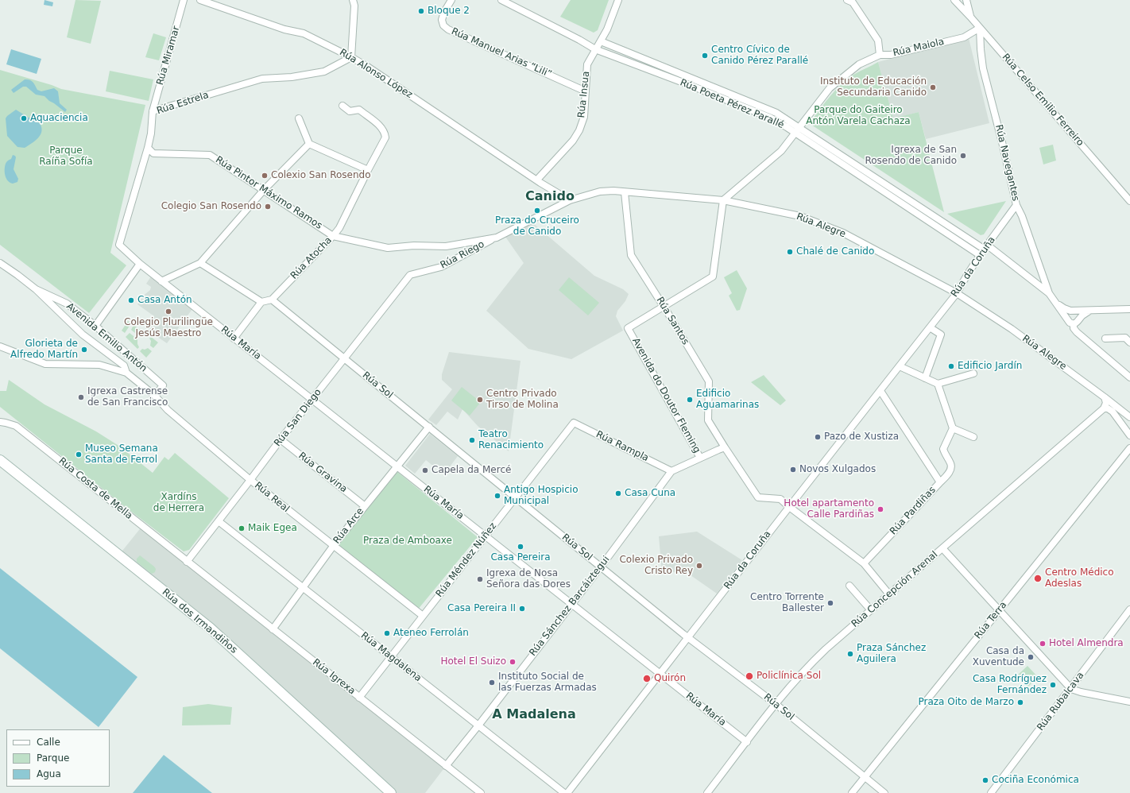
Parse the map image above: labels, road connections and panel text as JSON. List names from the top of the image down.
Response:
{
  "streets": {
    "main road": ["Rúa dos Irmandiños"],
    "street": [
      "Rúa Maiola",
      "Rúa Manuel Arias “Lili”",
      "Rúa Miramar",
      "Rúa Alonso López",
      "Rúa Insua",
      "Rúa Celso Emilio Ferreiro",
      "Rúa Estrela",
      "Rúa Poeta Pérez Parallé",
      "Rúa Navegantes",
      "Rúa Pintor Máximo Ramos",
      "Rúa Alegre",
      "Rúa Riego",
      "Rúa Atocha",
      "Rúa da Coruña",
      "Rúa Santos",
      "Avenida Emilio Antón",
      "Rúa María",
      "Rúa Sol",
      "Avenida do Doutor Fleming",
      "Rúa San Diego",
      "Rúa Rampla",
      "Rúa Gravina",
      "Rúa Costa de Mella",
      "Rúa Real",
      "Rúa Pardiñas",
      "Rúa Arce",
      "Rúa Méndez Núñez",
      "Rúa Concepción Arenal",
      "Rúa Sánchez Barcáiztegui",
      "Rúa Terra",
      "Rúa Magdalena",
      "Rúa Igrexa",
      "Rúa Rubalcava"
    ]
  },
  "crossings": [
    ["Rúa Maiola", "Rúa Celso Emilio Ferreiro"],
    ["Rúa Maiola", "Rúa Poeta Pérez Parallé"],
    ["Rúa Maiola", "Rúa Navegantes"],
    ["Rúa Maiola", "Rúa Alegre"],
    ["Rúa Manuel Arias “Lili”", "Rúa Insua"],
    ["Rúa Miramar", "Rúa Estrela"],
    ["Rúa Alonso López", "Rúa Insua"],
    ["Rúa Alonso López", "Rúa Estrela"],
    ["Rúa Insua", "Rúa Poeta Pérez Parallé"],
    ["Rúa Celso Emilio Ferreiro", "Rúa Navegantes"],
    ["Rúa Estrela", "Rúa Pintor Máximo Ramos"],
    ["Rúa Estrela", "Rúa María"],
    ["Rúa Poeta Pérez Parallé", "Rúa Navegantes"],
    ["Rúa Poeta Pérez Parallé", "Rúa da Coruña"],
    ["Rúa Navegantes", "Rúa da Coruña"],
    ["Rúa Pintor Máximo Ramos", "Rúa Atocha"],
    ["Rúa Alegre", "Rúa Atocha"],
    ["Rúa Alegre", "Rúa da Coruña"],
    ["Rúa Alegre", "Rúa Santos"],
    ["Rúa Riego", "Rúa Atocha"],
    ["Rúa Riego", "Rúa San Diego"],
    ["Rúa Atocha", "Rúa Sol"],
    ["Rúa da Coruña", "Rúa María"],
    ["Rúa da Coruña", "Rúa Sol"],
    ["Rúa da Coruña", "Rúa Pardiñas"],
    ["Rúa Santos", "Avenida do Doutor Fleming"],
    ["Avenida Emilio Antón", "Rúa Real"],
    ["Rúa María", "Rúa San Diego"],
    ["Rúa María", "Rúa Arce"],
    ["Rúa María", "Rúa Méndez Núñez"],
    ["Rúa María", "Rúa Concepción Arenal"],
    ["Rúa María", "Rúa Sánchez Barcáiztegui"],
    ["Rúa Sol", "Rúa San Diego"],
    ["Rúa Sol", "Rúa Arce"],
    ["Rúa Sol", "Rúa Méndez Núñez"],
    ["Rúa Sol", "Rúa Concepción Arenal"],
    ["Rúa Sol", "Rúa Sánchez Barcáiztegui"],
    ["Rúa Sol", "Rúa Terra"],
    ["Avenida do Doutor Fleming", "Rúa Sánchez Barcáiztegui"],
    ["Rúa San Diego", "Rúa Gravina"],
    ["Rúa San Diego", "Rúa Costa de Mella"],
    ["Rúa San Diego", "Rúa Real"],
    ["Rúa San Diego", "Rúa Magdalena"],
    ["Rúa San Diego", "Rúa Igrexa"],
    ["Rúa Rampla", "Rúa Méndez Núñez"],
    ["Rúa Rampla", "Rúa Sánchez Barcáiztegui"],
    ["Rúa Gravina", "Rúa Arce"],
    ["Rúa Costa de Mella", "Rúa Igrexa"],
    ["Rúa Real", "Rúa Arce"],
    ["Rúa Real", "Rúa Méndez Núñez"],
    ["Rúa Arce", "Rúa Magdalena"],
    ["Rúa Arce", "Rúa Igrexa"],
    ["Rúa Méndez Núñez", "Rúa Magdalena"],
    ["Rúa Méndez Núñez", "Rúa Igrexa"],
    ["Rúa Sánchez Barcáiztegui", "Rúa Magdalena"],
    ["Rúa Sánchez Barcáiztegui", "Rúa Igrexa"]
  ],
  "districts": ["Canido", "A Madalena"],
  "parks": [
    "Parque do Gaiteiro Antón Varela Cachaza",
    "Parque Raíña Sofía",
    "Xardíns de Herrera",
    "Praza de Amboaxe"
  ],
  "places": [
    "Bloque 2",
    "Centro Cívico de Canido Pérez Parallé",
    "Instituto de Educación Secundaria Canido",
    "Aquaciencia",
    "Igrexa de San Rosendo de Canido",
    "Colexio San Rosendo",
    "Colegio San Rosendo",
    "Praza do Cruceiro de Canido",
    "Chalé de Canido",
    "Casa Antón",
    "Colegio Plurilingüe Jesús Maestro",
    "Glorieta de Alfredo Martín",
    "Edificio Jardín",
    "Igrexa Castrense de San Francisco",
    "Centro Privado Tirso de Molina",
    "Edificio Aguamarinas",
    "Pazo de Xustiza",
    "Teatro Renacimiento",
    "Museo Semana Santa de Ferrol",
    "Novos Xulgados",
    "Capela da Mercé",
    "Casa Cuna",
    "Antigo Hospicio Municipal",
    "Hotel apartamento Calle Pardiñas",
    "Maik Egea",
    "Casa Pereira",
    "Colexio Privado Cristo Rey",
    "Centro Médico Adeslas",
    "Igrexa de Nosa Señora das Dores",
    "Centro Torrente Ballester",
    "Casa Pereira II",
    "Ateneo Ferrolán",
    "Hotel Almendra",
    "Praza Sánchez Aguilera",
    "Casa da Xuventude",
    "Hotel El Suizo",
    "Policlínica Sol",
    "Quirón",
    "Instituto Social de las Fuerzas Armadas",
    "Casa Rodríguez Fernández",
    "Praza Oito de Marzo",
    "Cociña Económica"
  ],
  "legend": ["Calle", "Parque", "Agua"]
}
